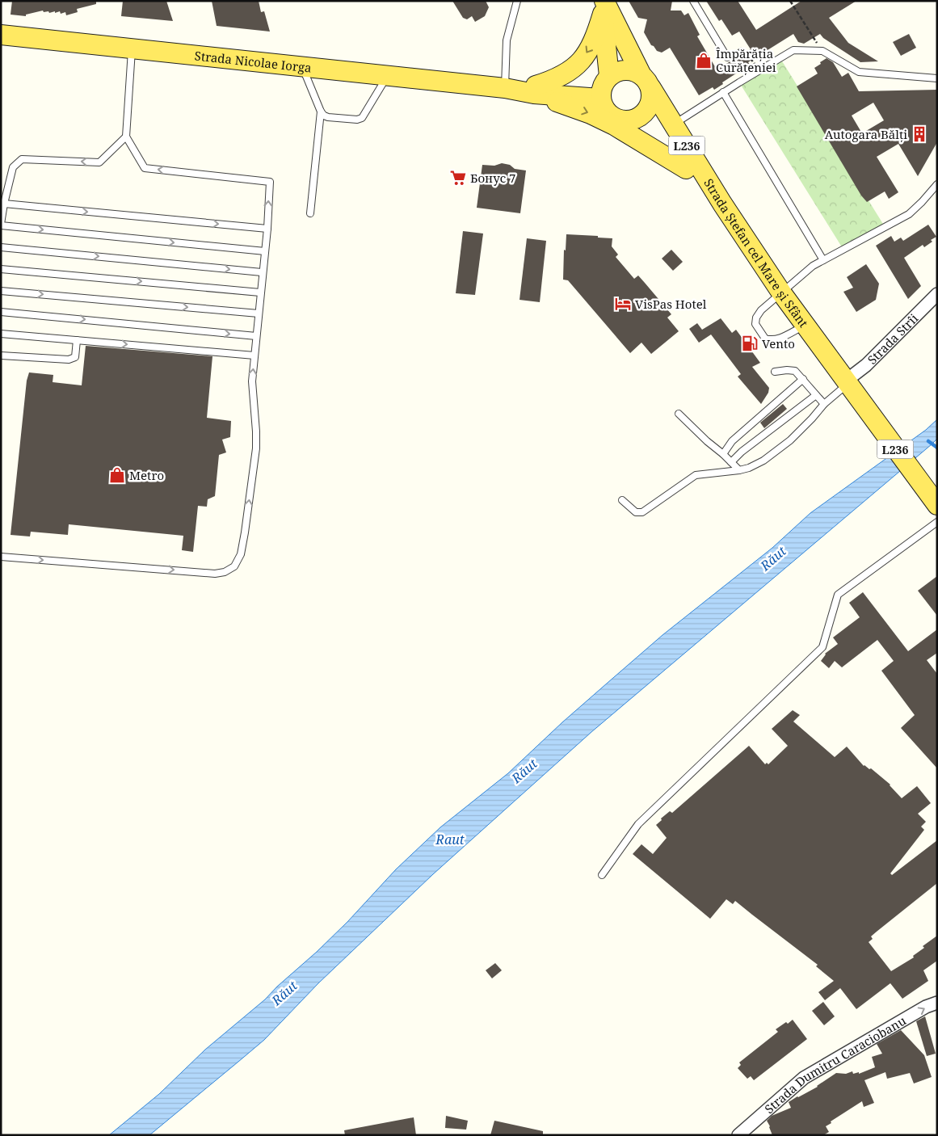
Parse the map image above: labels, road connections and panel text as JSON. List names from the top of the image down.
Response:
{
  "streets": {
    "main road": ["Strada Nicolae Iorga", "L236", "Strada Ștefan cel Mare și Sfânt"],
    "street": ["Strada Strîi", "Strada Dumitru Caraciobanu"]
  },
  "crossings": [
    ["Strada Nicolae Iorga", "L236"],
    ["Strada Nicolae Iorga", "Strada Ștefan cel Mare și Sfânt"],
    ["L236", "Strada Ștefan cel Mare și Sfânt"],
    ["Strada Ștefan cel Mare și Sfânt", "Strada Strîi"]
  ],
  "one_way": ["Strada Dumitru Caraciobanu"],
  "water": ["Răut", "Raut"],
  "places": {
    "shop": ["Împărăția Curățeniei", "Metro"],
    "building": ["Autogara Bălți"],
    "supermarket": ["Бонус 7"],
    "hotel": ["VisPas Hotel"],
    "fuel station": ["Vento"]
  }
}
